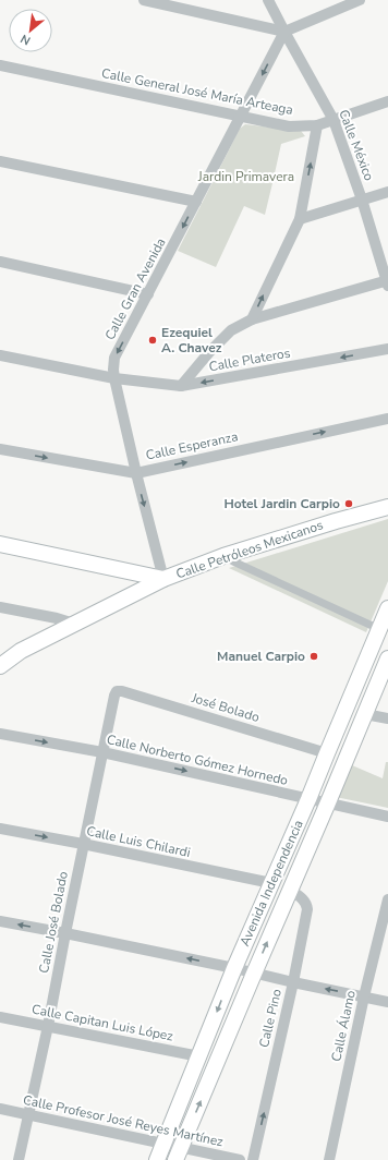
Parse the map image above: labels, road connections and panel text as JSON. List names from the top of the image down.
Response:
{
  "streets": {
    "main road": ["Calle Petróleos Mexicanos", "Avenida Independencia"],
    "street": [
      "Calle General José María Arteaga",
      "Calle México",
      "Calle Gran Avenida",
      "Calle Plateros",
      "Calle Esperanza",
      "José Bolado",
      "Calle Norberto Gómez Hornedo",
      "Calle Luis Chilardi",
      "Calle José Bolado",
      "Calle Pino",
      "Calle Capitan Luis López",
      "Calle Álamo",
      "Calle Profesor José Reyes Martínez"
    ]
  },
  "crossings": [
    ["Calle General José María Arteaga", "Calle México"],
    ["Calle General José María Arteaga", "Calle Gran Avenida"],
    ["Calle México", "Calle Gran Avenida"],
    ["Calle Gran Avenida", "Calle Plateros"],
    ["Calle Gran Avenida", "Calle Esperanza"],
    ["Calle Gran Avenida", "Calle Petróleos Mexicanos"],
    ["José Bolado", "Avenida Independencia"],
    ["José Bolado", "Calle José Bolado"],
    ["Calle Norberto Gómez Hornedo", "Avenida Independencia"],
    ["Calle Norberto Gómez Hornedo", "Calle José Bolado"],
    ["Calle Luis Chilardi", "Avenida Independencia"],
    ["Calle Luis Chilardi", "Calle José Bolado"],
    ["Avenida Independencia", "Calle Pino"],
    ["Avenida Independencia", "Calle Capitan Luis López"],
    ["Avenida Independencia", "Calle Profesor José Reyes Martínez"],
    ["Calle José Bolado", "Calle Capitan Luis López"],
    ["Calle José Bolado", "Calle Profesor José Reyes Martínez"]
  ],
  "one_way": [
    "Calle Gran Avenida",
    "Calle Esperanza",
    "Calle Norberto Gómez Hornedo",
    "Calle Pino"
  ],
  "parks": ["Jardin Primavera"],
  "places": ["Ezequiel A. Chavez", "Hotel Jardin Carpio", "Manuel Carpio"],
  "north": "bottom left"
}
